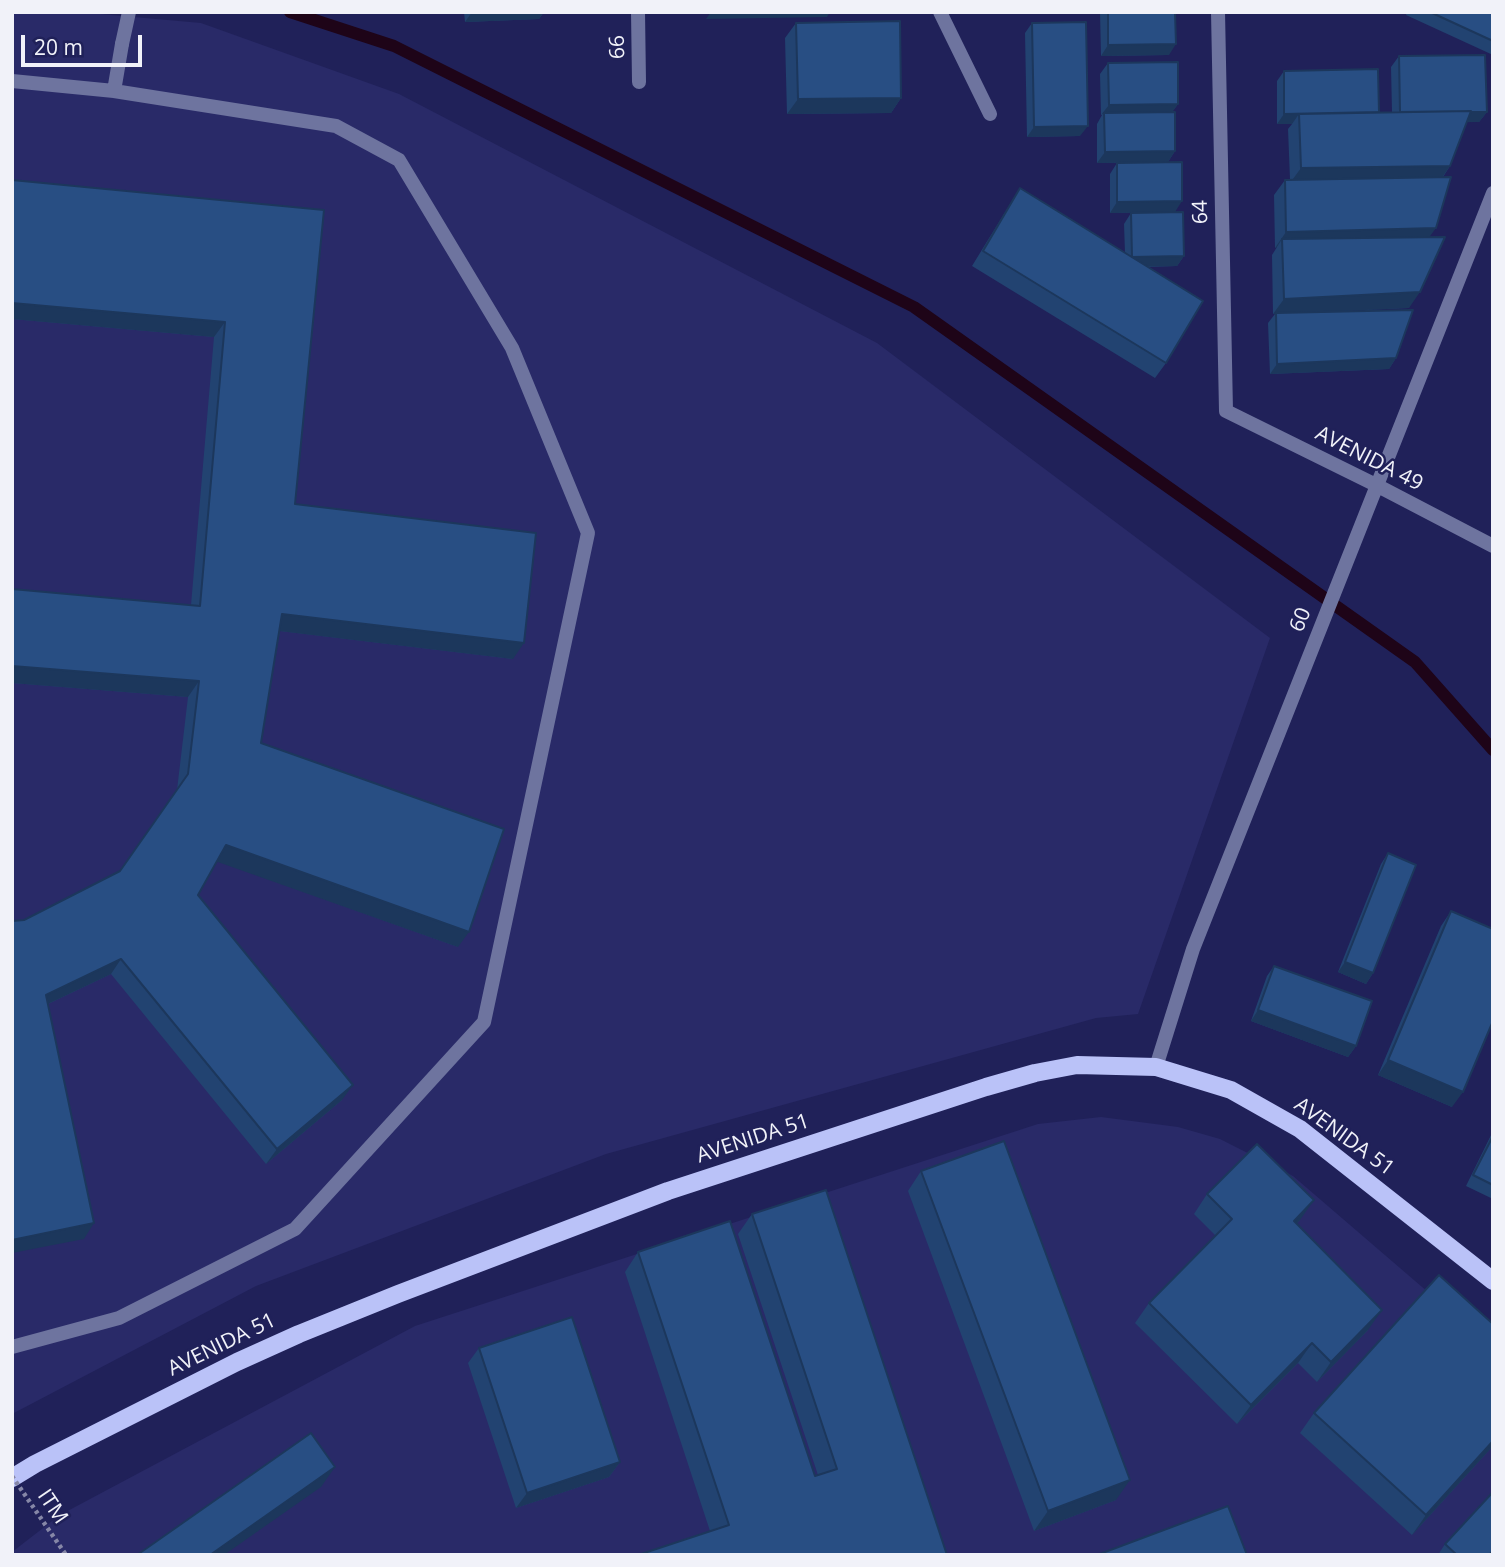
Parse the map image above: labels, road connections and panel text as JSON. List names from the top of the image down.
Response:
{
  "streets": {
    "main road": ["AVENIDA 51"],
    "street": [
      "66",
      "64",
      "AVENIDA 49",
      "60"
    ],
    "path": ["ITM"]
  },
  "crossings": [
    ["64", "AVENIDA 49"],
    ["AVENIDA 49", "60"],
    ["60", "AVENIDA 51"],
    ["AVENIDA 51", "ITM"]
  ],
  "scale_bar": "20 m"
}
